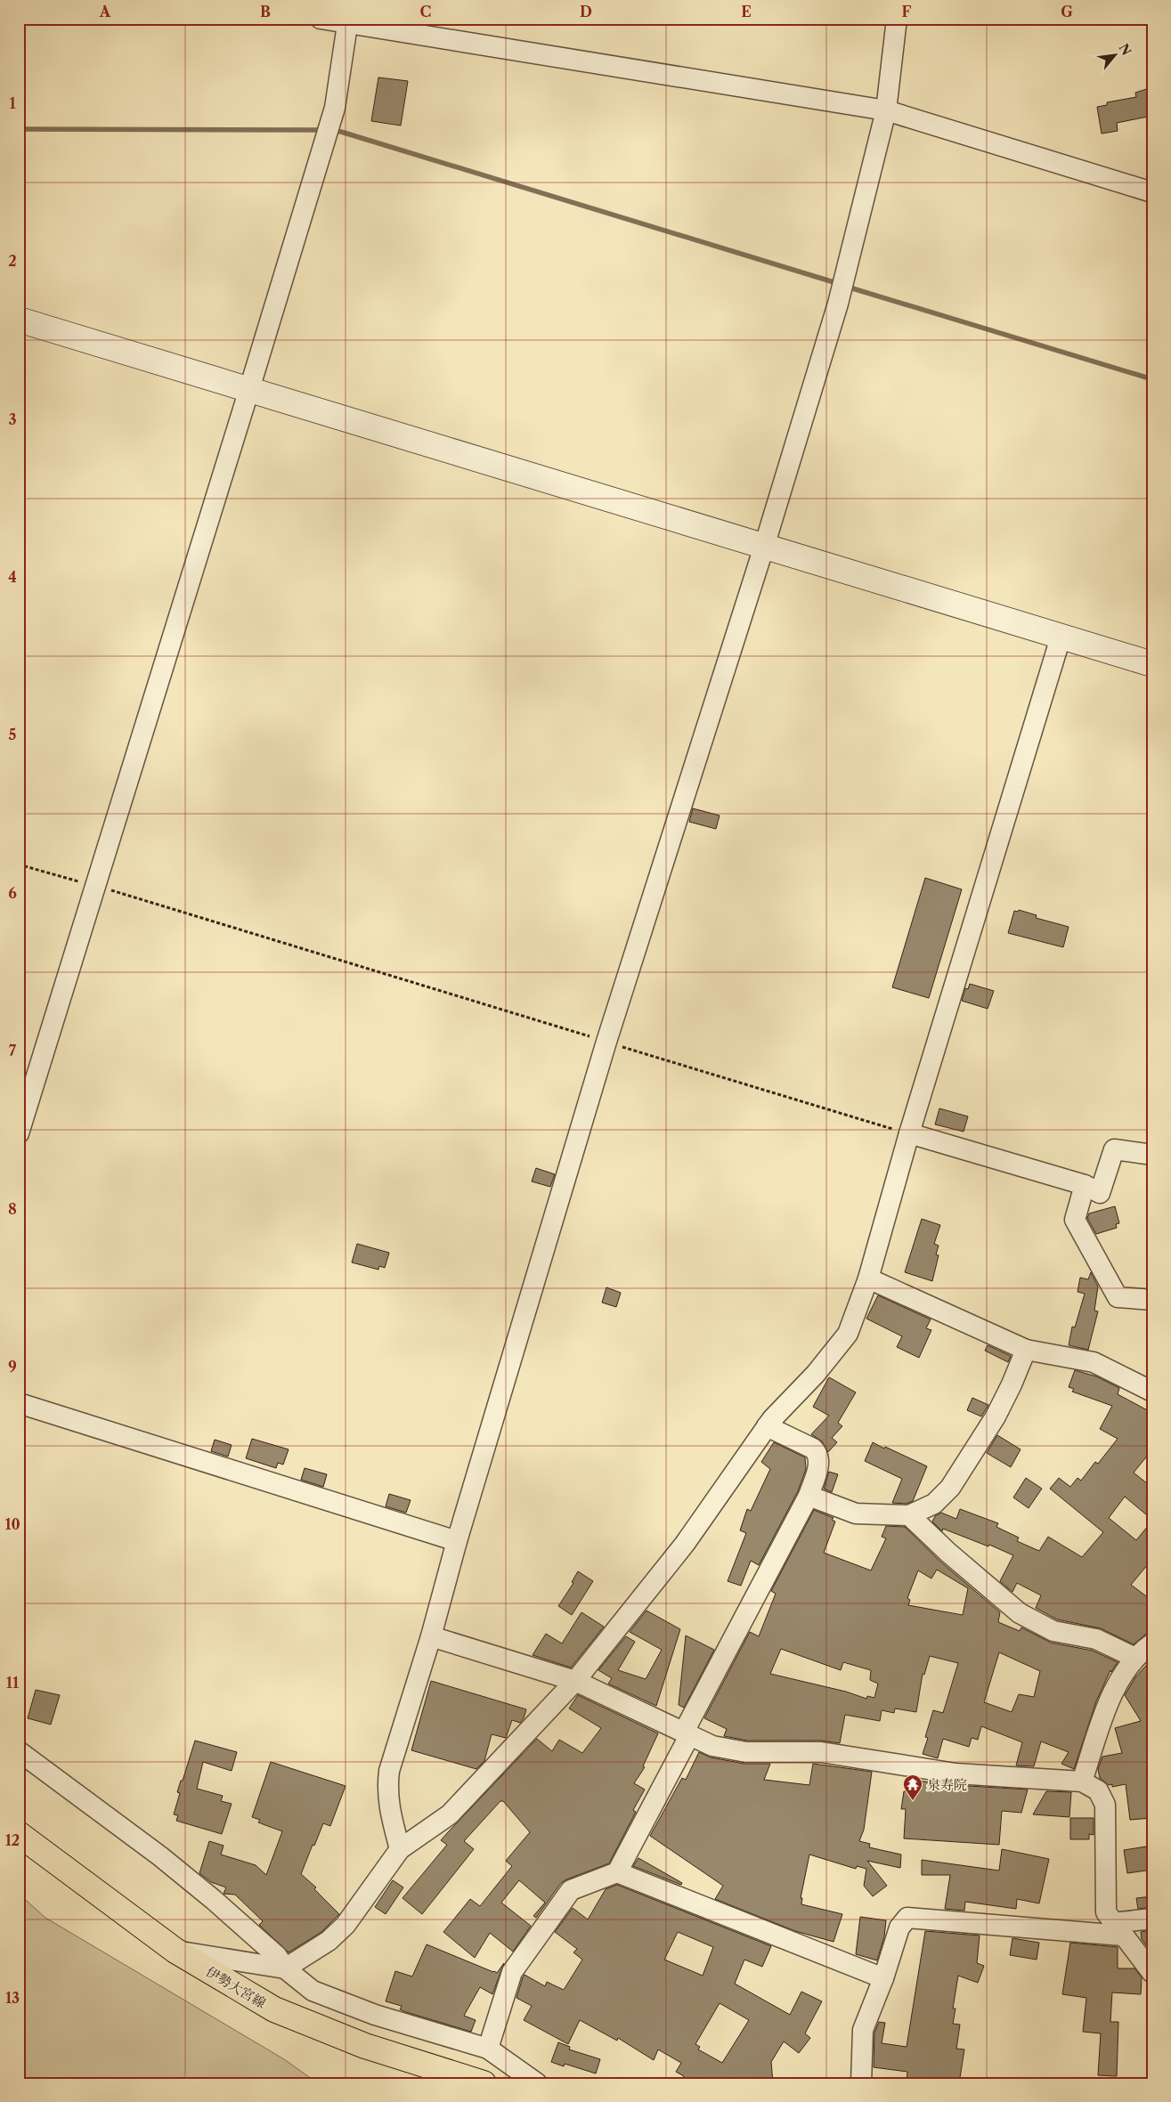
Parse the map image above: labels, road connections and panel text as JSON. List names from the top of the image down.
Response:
{
  "streets": {
    "main road": ["伊勢大宮線"]
  },
  "places": {
    "temple": ["泉寿院"]
  },
  "north": "top right",
  "grid": {
    "columns": [
      "A",
      "B",
      "C",
      "D",
      "E",
      "F",
      "G"
    ],
    "rows": [
      "1",
      "2",
      "3",
      "4",
      "5",
      "6",
      "7",
      "8",
      "9",
      "10",
      "11",
      "12",
      "13"
    ]
  }
}
